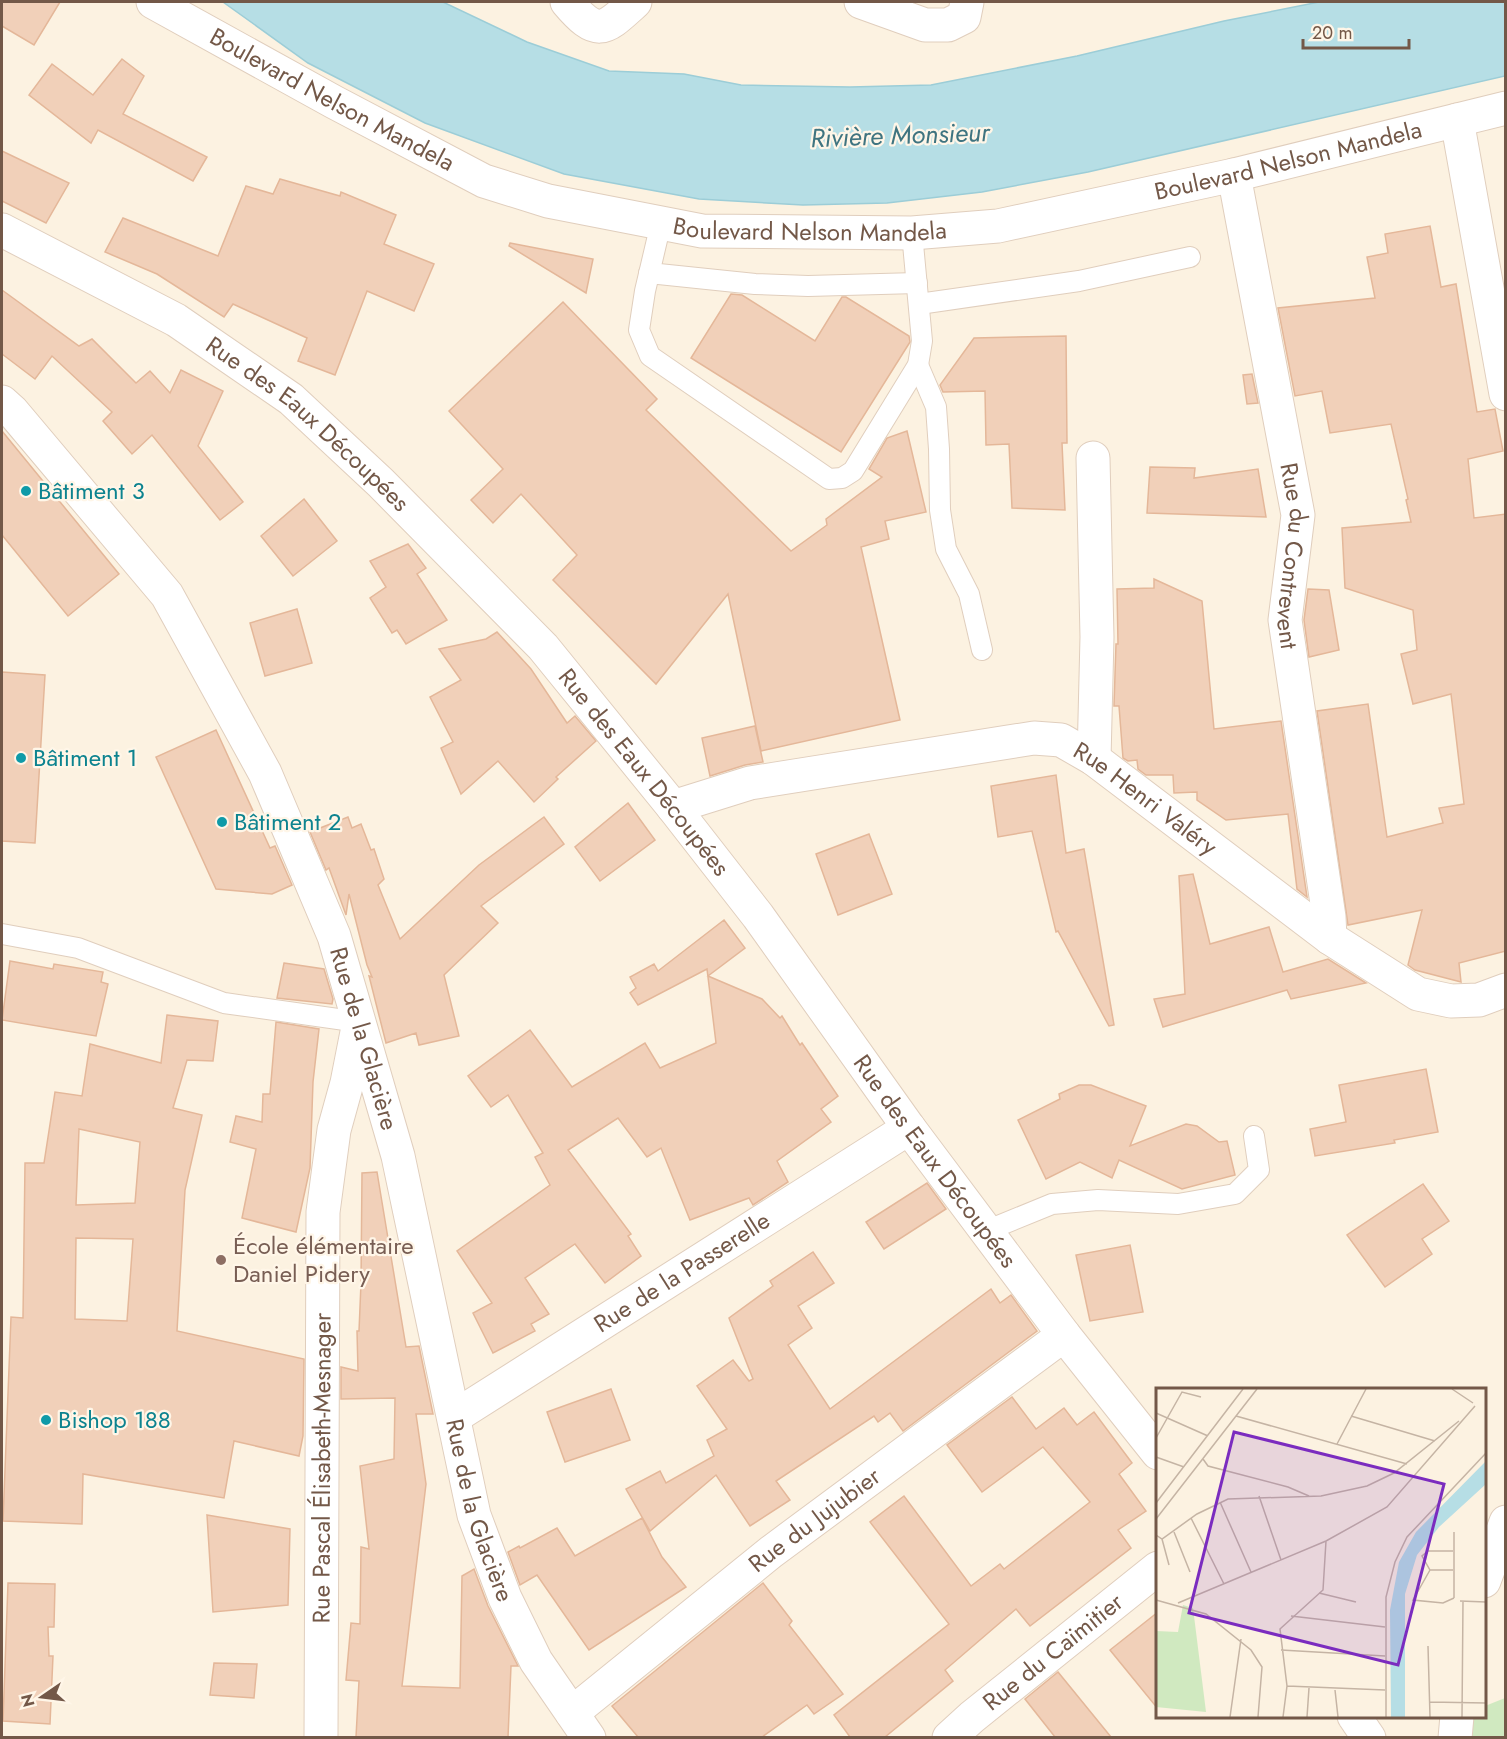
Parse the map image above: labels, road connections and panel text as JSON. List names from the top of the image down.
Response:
{
  "streets": {
    "street": [
      "Boulevard Nelson Mandela",
      "Rue des Eaux Découpées",
      "Rue du Contrevent",
      "Rue Henri Valéry",
      "Rue de la Glacière",
      "Rue de la Passerelle",
      "Rue Pascal Élisabeth-Mesnager",
      "Rue du Jujubier",
      "Rue du Caïmitier"
    ]
  },
  "crossings": [
    ["Boulevard Nelson Mandela", "Rue du Contrevent"],
    ["Rue des Eaux Découpées", "Rue Henri Valéry"],
    ["Rue des Eaux Découpées", "Rue de la Passerelle"],
    ["Rue des Eaux Découpées", "Rue du Jujubier"],
    ["Rue du Contrevent", "Rue Henri Valéry"],
    ["Rue de la Glacière", "Rue de la Passerelle"],
    ["Rue de la Glacière", "Rue Pascal Élisabeth-Mesnager"],
    ["Rue de la Glacière", "Rue du Jujubier"]
  ],
  "water": ["Rivière Monsieur"],
  "places": [
    "Bâtiment 3",
    "Bâtiment 1",
    "Bâtiment 2",
    "École élémentaire Daniel Pidery",
    "Bishop 188"
  ],
  "scale_bar": "20 m",
  "north": "left"
}
